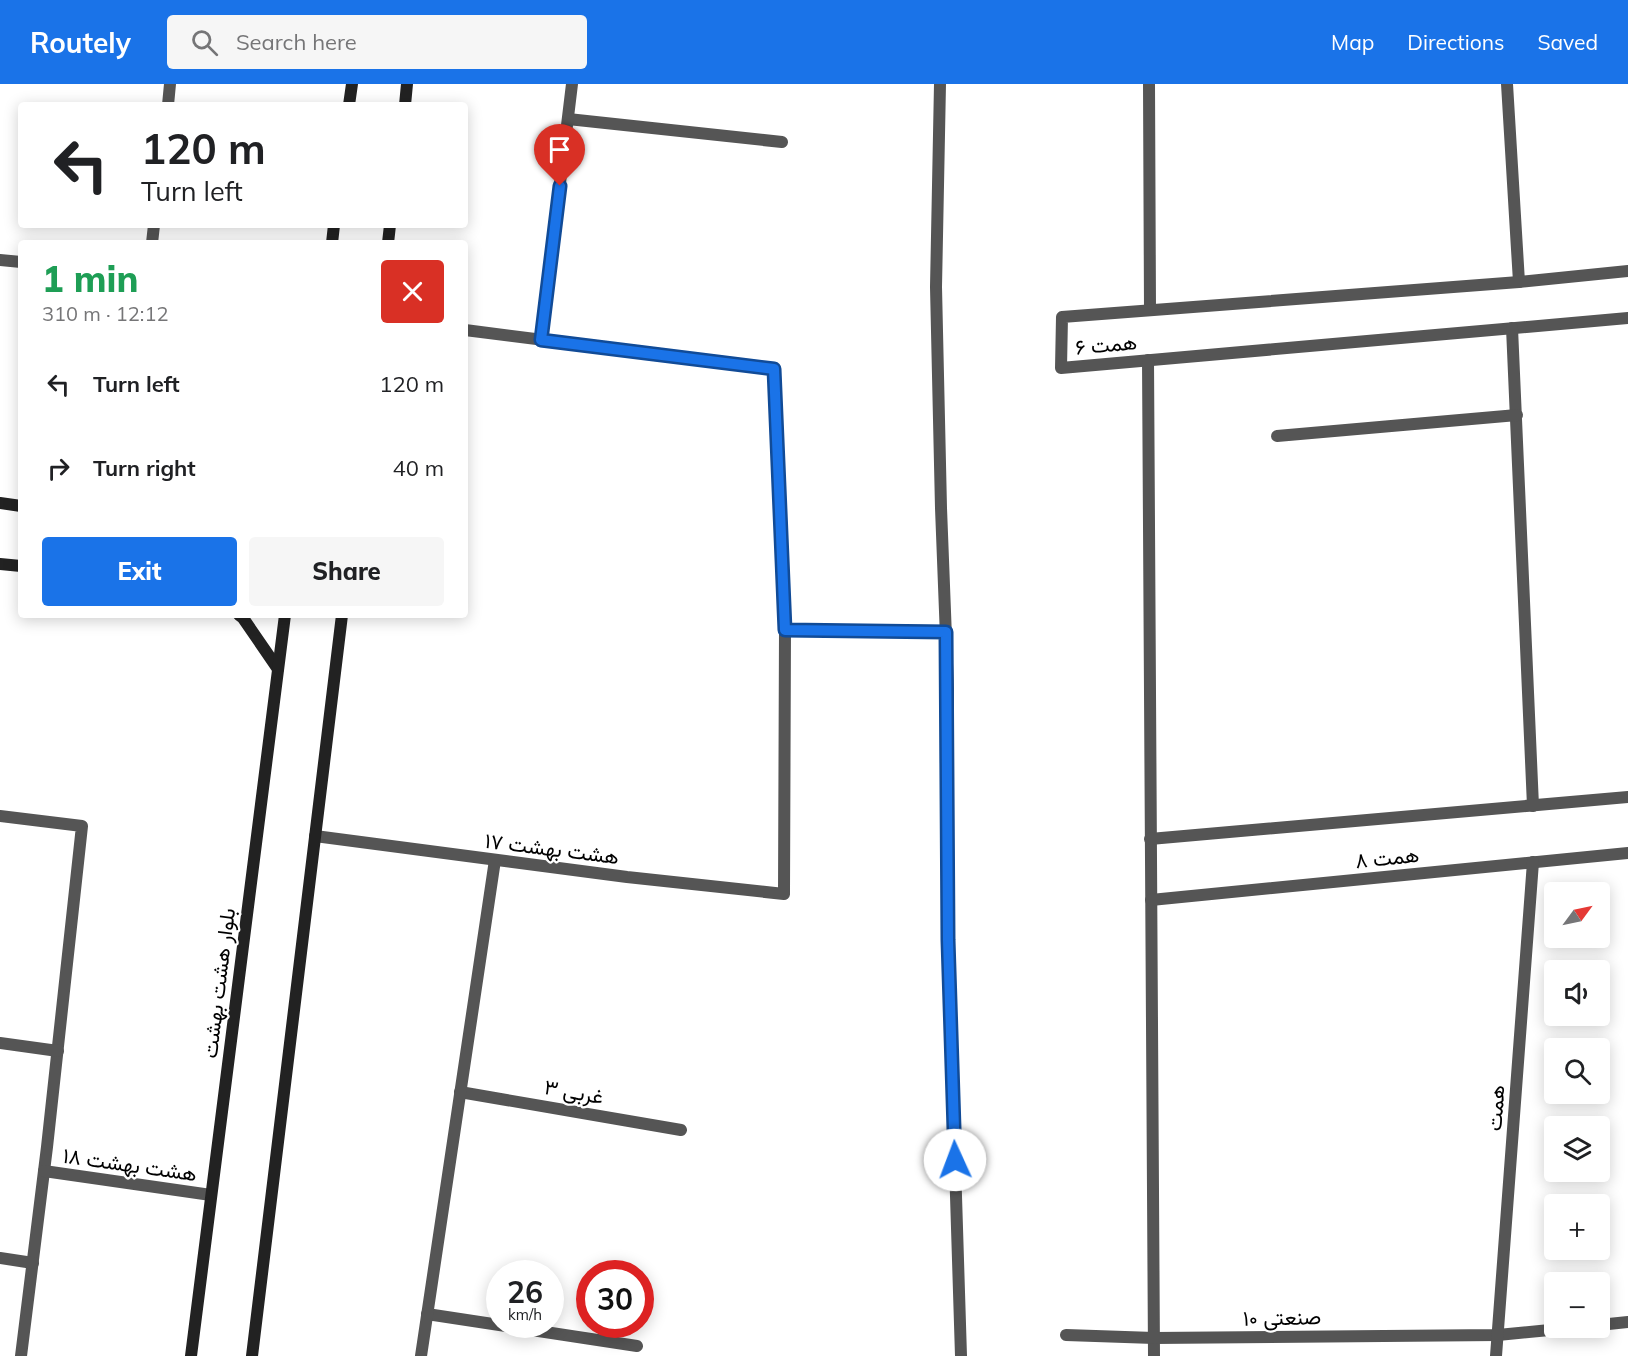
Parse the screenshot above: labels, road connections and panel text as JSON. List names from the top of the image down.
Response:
{
  "streets": {
    "street": [
      "همت ۶",
      "هشت بهشت ۱۷",
      "همت ۸",
      "بلوار هشت بهشت",
      "غربی ۳",
      "همت",
      "هشت بهشت ۱۸",
      "صنعتی ۱۰"
    ]
  },
  "crossings": [
    ["همت ۸", "همت"],
    ["بلوار هشت بهشت", "هشت بهشت ۱۸"],
    ["همت", "صنعتی ۱۰"]
  ],
  "north": "top right",
  "page": {
    "header": "Routely",
    "search": "Search here",
    "nav": ["Map", "Directions", "Saved"],
    "turn": ["120 m", "Turn left"],
    "heading": ["1 min", "310 m · 12:12"],
    "list": [
      {
        "name": "Turn left",
        "value": "120 m"
      },
      {
        "name": "Turn right",
        "value": "40 m"
      }
    ],
    "buttons": ["Exit", "Share"],
    "map_buttons": ["+", "−"],
    "speed": "26 km/h",
    "limit": "30"
  }
}
